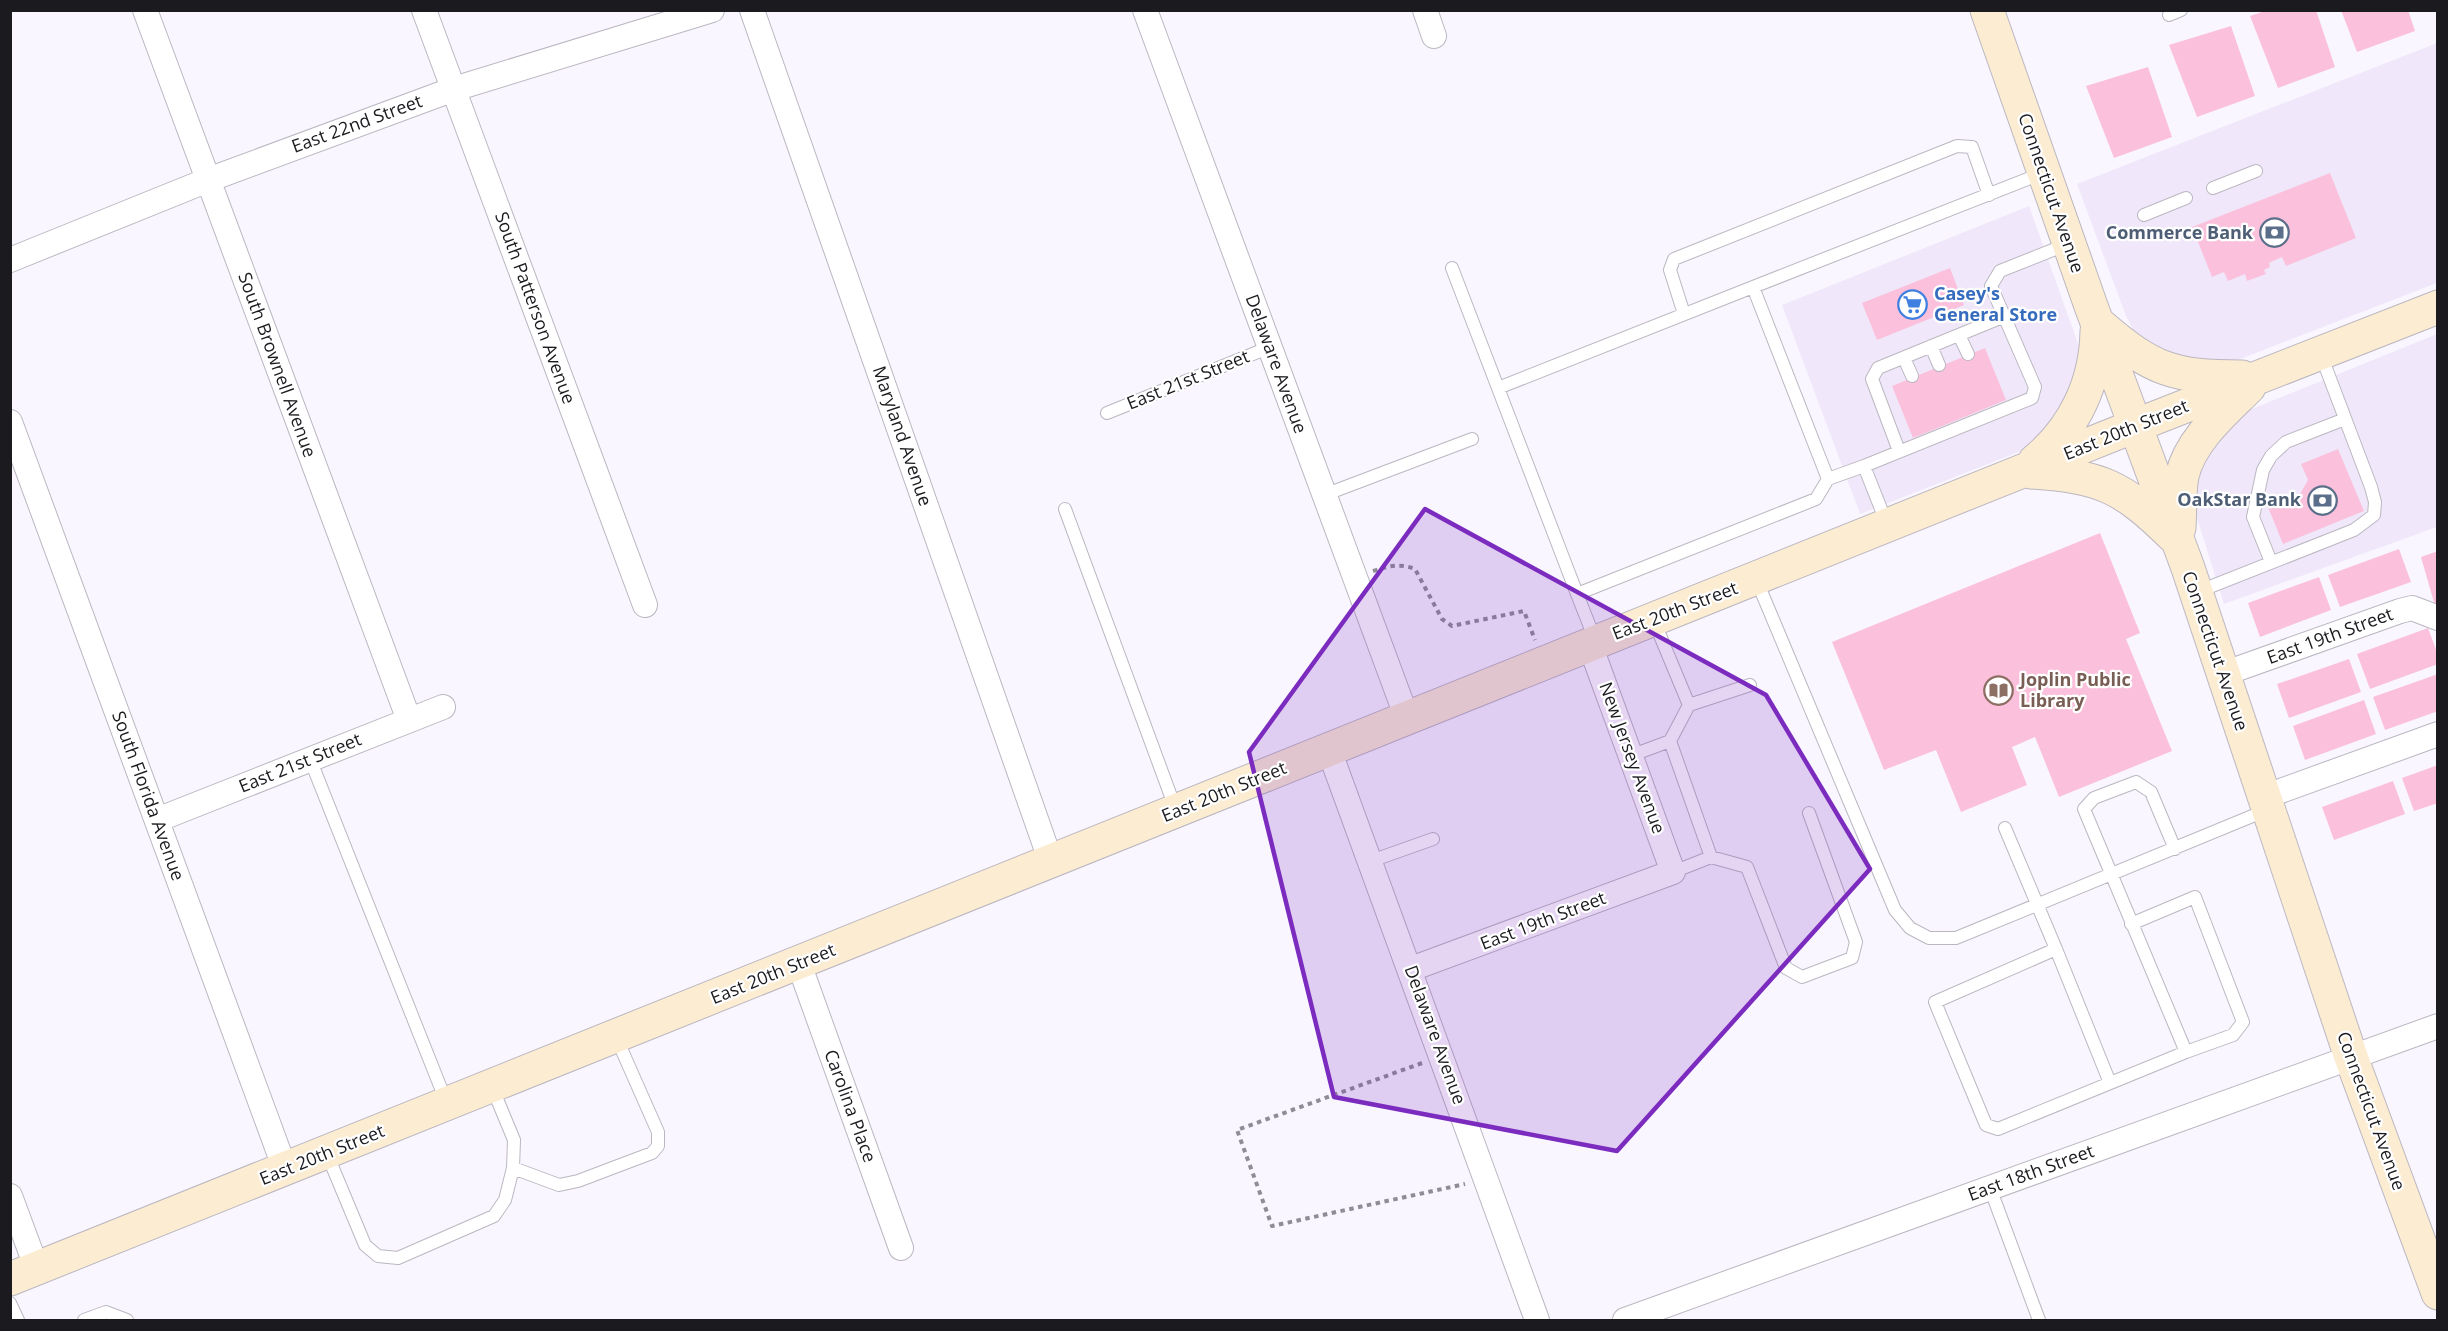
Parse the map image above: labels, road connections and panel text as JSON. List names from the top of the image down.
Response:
{
  "streets": {
    "main road": ["Connecticut Avenue", "East 20th Street"],
    "street": [
      "East 22nd Street",
      "South Patterson Avenue",
      "Delaware Avenue",
      "South Brownell Avenue",
      "East 21st Street",
      "Maryland Avenue",
      "East 19th Street",
      "New Jersey Avenue",
      "South Florida Avenue",
      "Carolina Place",
      "East 18th Street"
    ]
  },
  "crossings": [
    ["East 22nd Street", "South Patterson Avenue"],
    ["East 22nd Street", "South Brownell Avenue"],
    ["Connecticut Avenue", "East 20th Street"],
    ["Connecticut Avenue", "East 19th Street"],
    ["Connecticut Avenue", "East 18th Street"],
    ["Delaware Avenue", "East 21st Street"],
    ["Delaware Avenue", "East 20th Street"],
    ["Delaware Avenue", "East 19th Street"],
    ["South Brownell Avenue", "East 21st Street"],
    ["East 21st Street", "South Florida Avenue"],
    ["East 20th Street", "Maryland Avenue"],
    ["East 20th Street", "New Jersey Avenue"],
    ["East 20th Street", "South Florida Avenue"],
    ["East 20th Street", "Carolina Place"],
    ["East 19th Street", "New Jersey Avenue"]
  ],
  "places": {
    "bank": ["Commerce Bank", "OakStar Bank"],
    "supermarket": ["Casey's General Store"],
    "library": ["Joplin Public Library"]
  }
}
